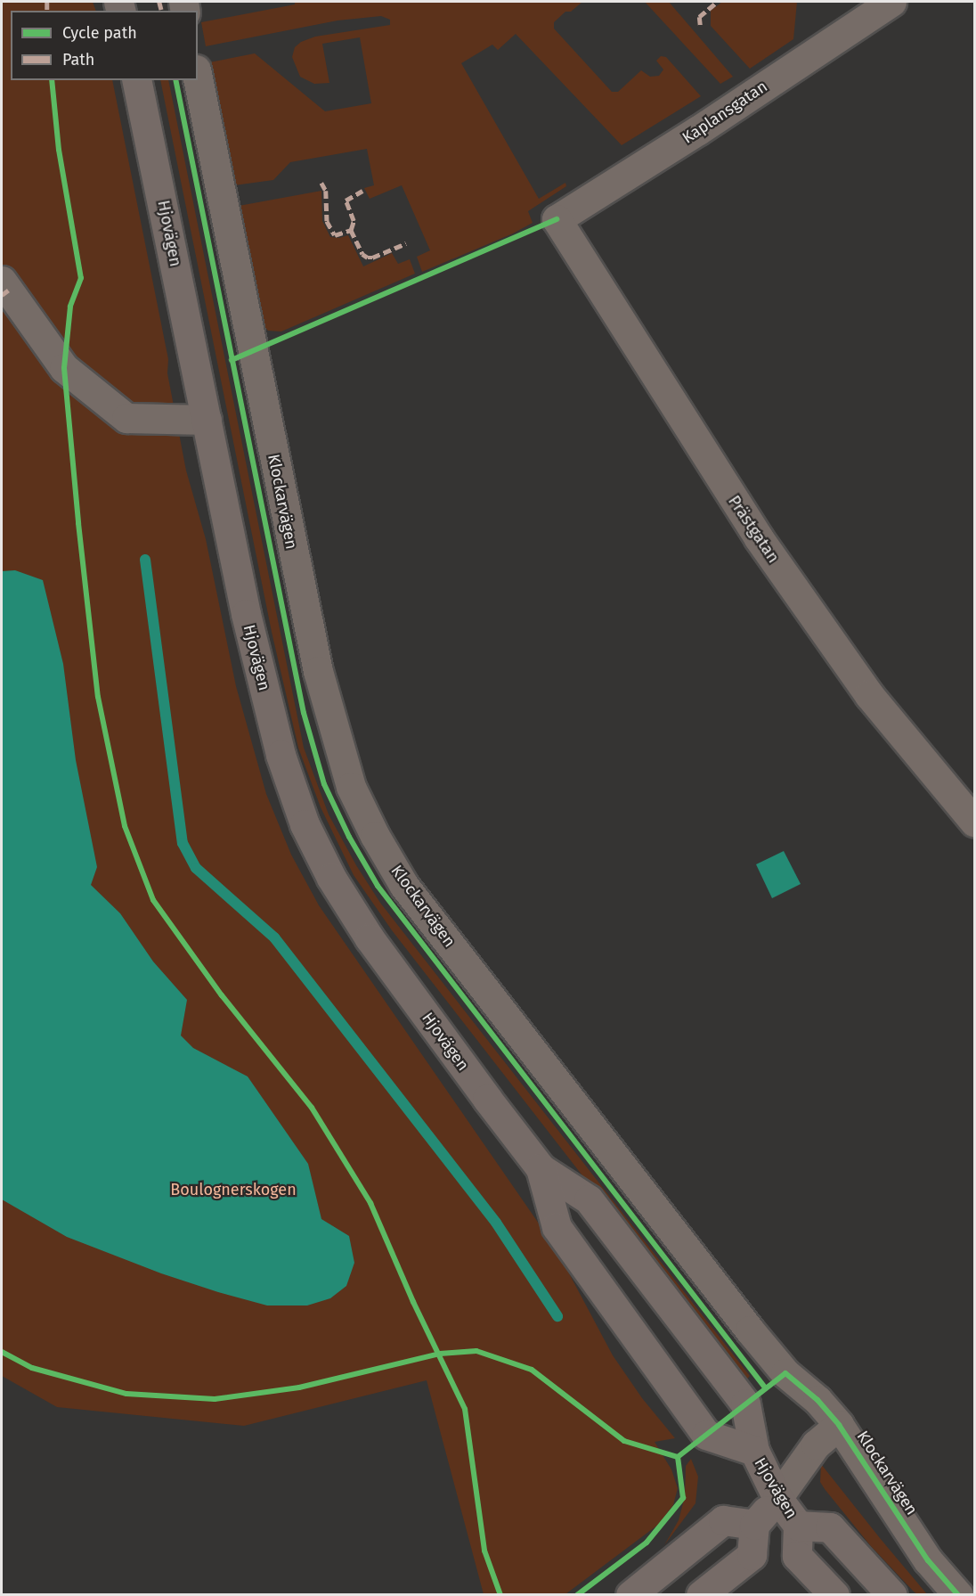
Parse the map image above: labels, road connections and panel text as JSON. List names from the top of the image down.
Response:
{
  "streets": {
    "main road": ["Hjovägen"],
    "street": ["Kaplansgatan", "Klockarvägen", "Prästgatan"]
  },
  "crossings": [
    ["Kaplansgatan", "Prästgatan"]
  ],
  "parks": ["Boulognerskogen"],
  "legend": ["Cycle path", "Path"]
}
